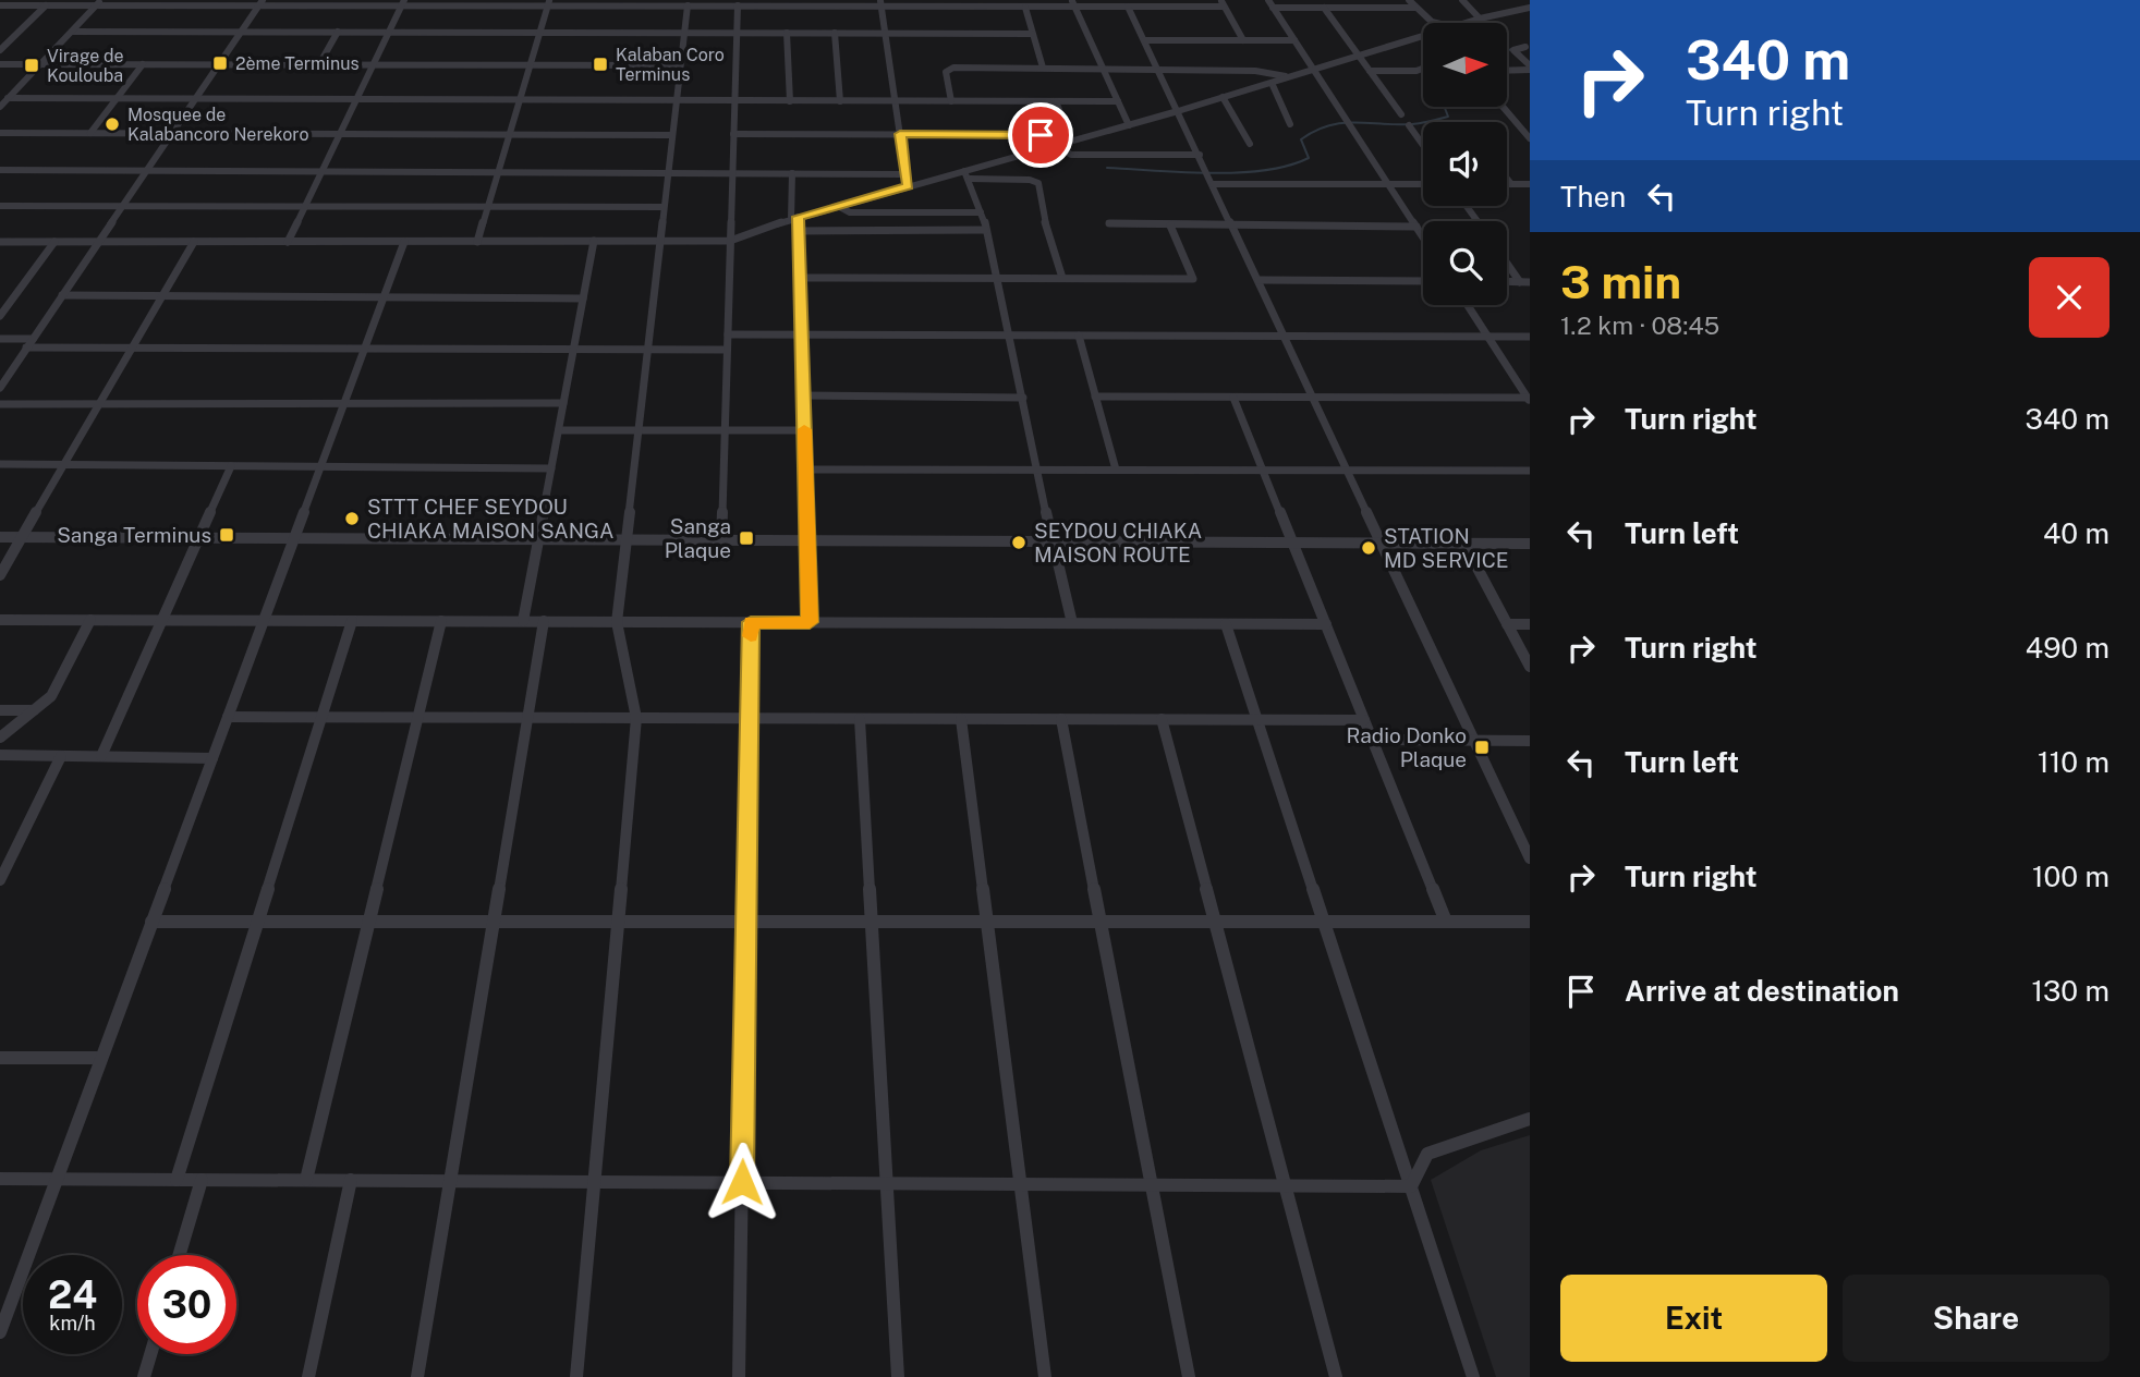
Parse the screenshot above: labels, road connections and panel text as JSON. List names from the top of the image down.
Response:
{
  "places": {
    "transit": [
      "2ème Terminus",
      "Kalaban Coro Terminus",
      "Virage de Koulouba",
      "Sanga Terminus",
      "Sanga Plaque",
      "Radio Donko Plaque"
    ],
    "other": [
      "Mosquee de Kalabancoro Nerekoro",
      "STTT CHEF SEYDOU CHIAKA MAISON SANGA",
      "SEYDOU CHIAKA MAISON ROUTE",
      "STATION MD SERVICE"
    ]
  },
  "north": "right",
  "page": {
    "turn": ["340 m", "Turn right"],
    "then": "Then",
    "heading": ["3 min", "1.2 km · 08:45"],
    "list": [
      {
        "name": "Turn right",
        "value": "340 m"
      },
      {
        "name": "Turn left",
        "value": "40 m"
      },
      {
        "name": "Turn right",
        "value": "490 m"
      },
      {
        "name": "Turn left",
        "value": "110 m"
      },
      {
        "name": "Turn right",
        "value": "100 m"
      },
      {
        "name": "Arrive at destination",
        "value": "130 m"
      }
    ],
    "speed": "24 km/h",
    "limit": "30",
    "buttons": ["Exit", "Share"]
  }
}
